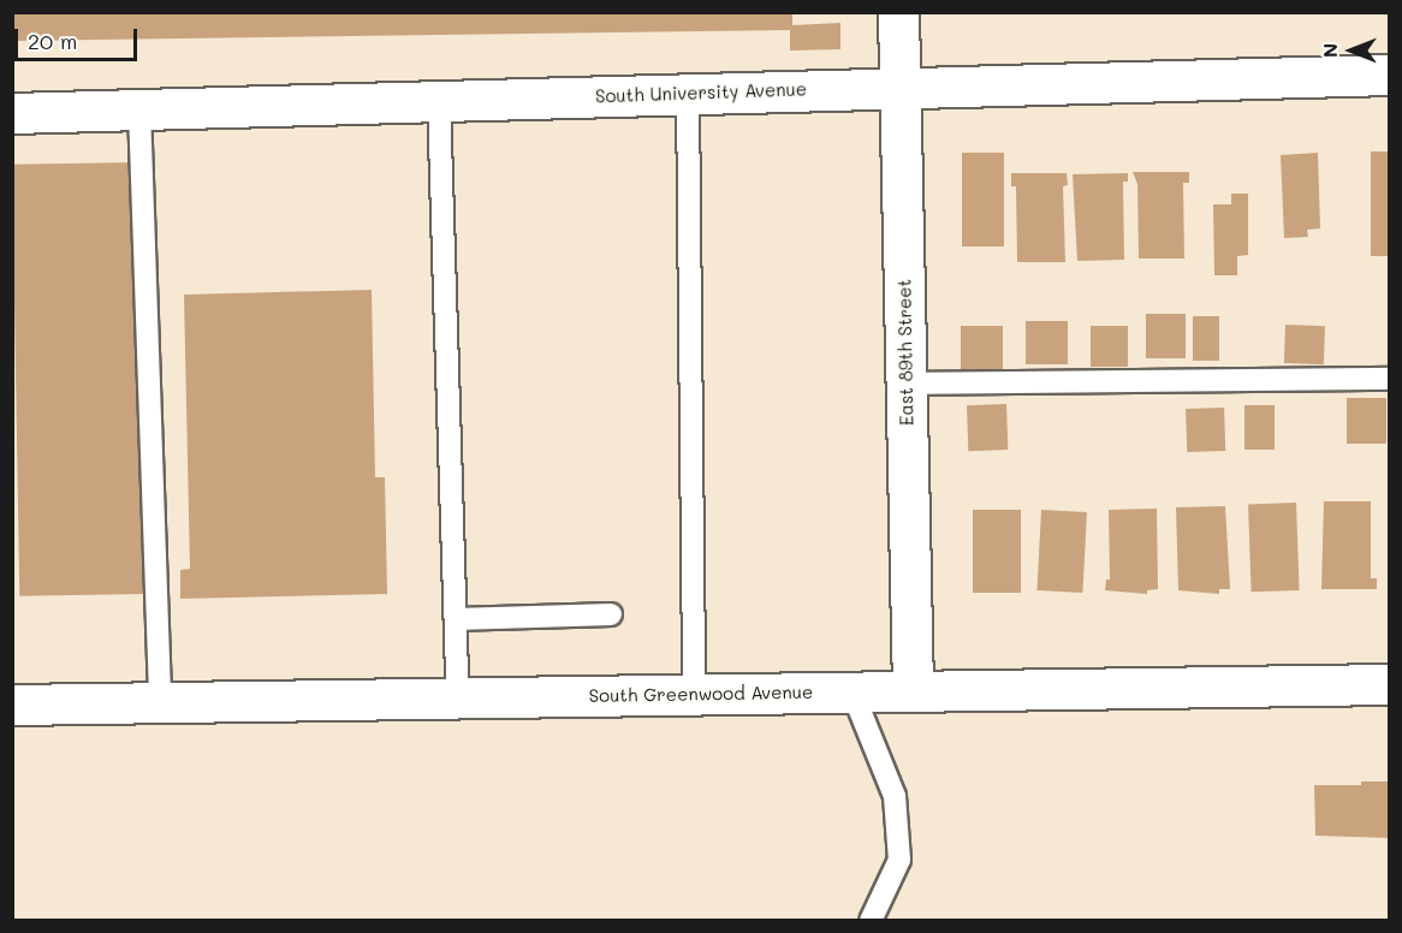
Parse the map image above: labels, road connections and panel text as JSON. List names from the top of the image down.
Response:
{
  "streets": {
    "street": ["South University Avenue", "East 89th Street", "South Greenwood Avenue"]
  },
  "crossings": [
    ["South University Avenue", "East 89th Street"],
    ["East 89th Street", "South Greenwood Avenue"]
  ],
  "scale_bar": "20 m",
  "north": "left"
}
